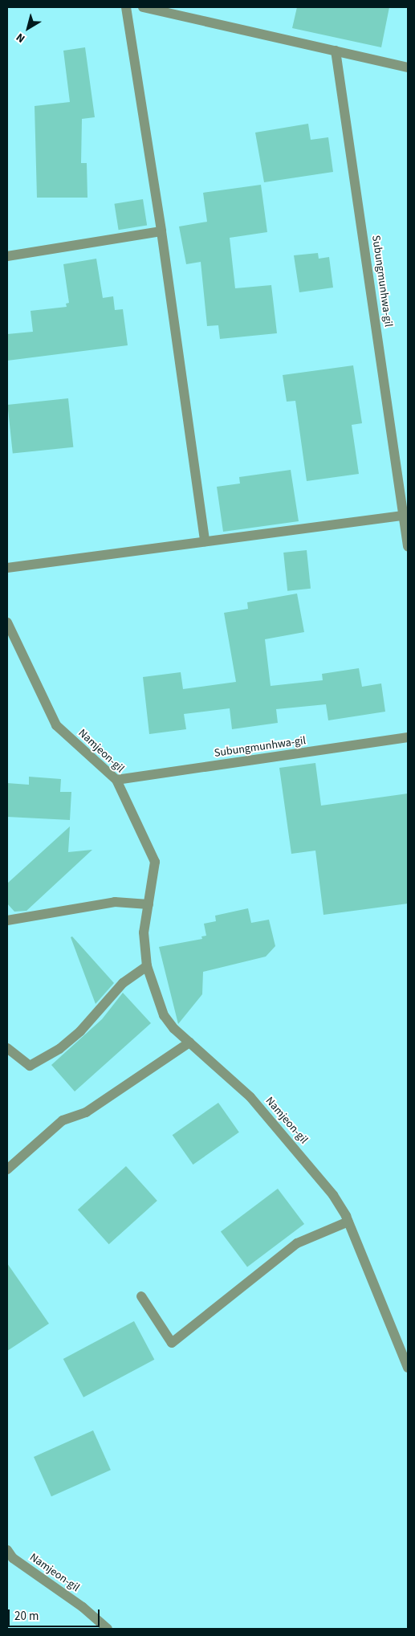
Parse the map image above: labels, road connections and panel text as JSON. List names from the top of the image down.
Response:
{
  "streets": {
    "street": ["Subungmunhwa-gil", "Namjeon-gil"]
  },
  "crossings": [
    ["Subungmunhwa-gil", "Namjeon-gil"]
  ],
  "scale_bar": "20 m",
  "north": "bottom left"
}
